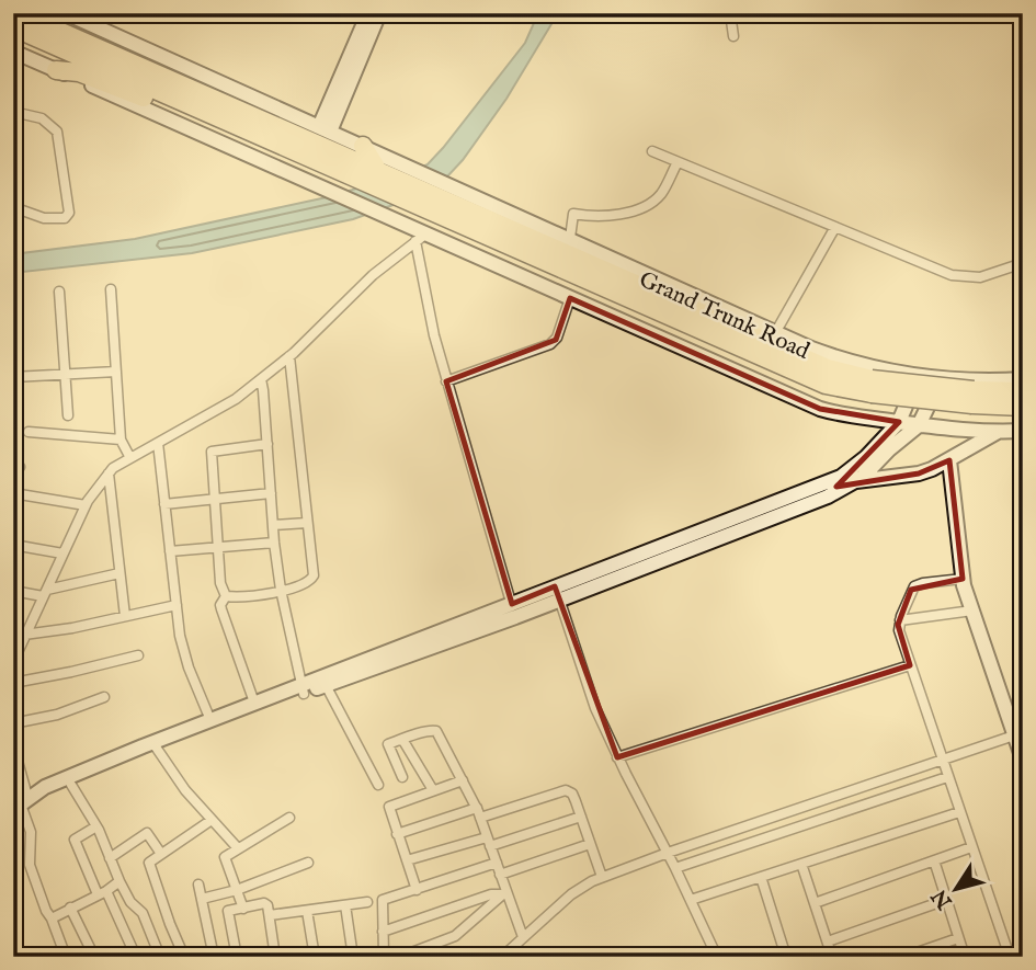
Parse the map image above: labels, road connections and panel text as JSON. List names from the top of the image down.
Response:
{
  "streets": {
    "highway": ["Grand Trunk Road"]
  },
  "north": "bottom left"
}
